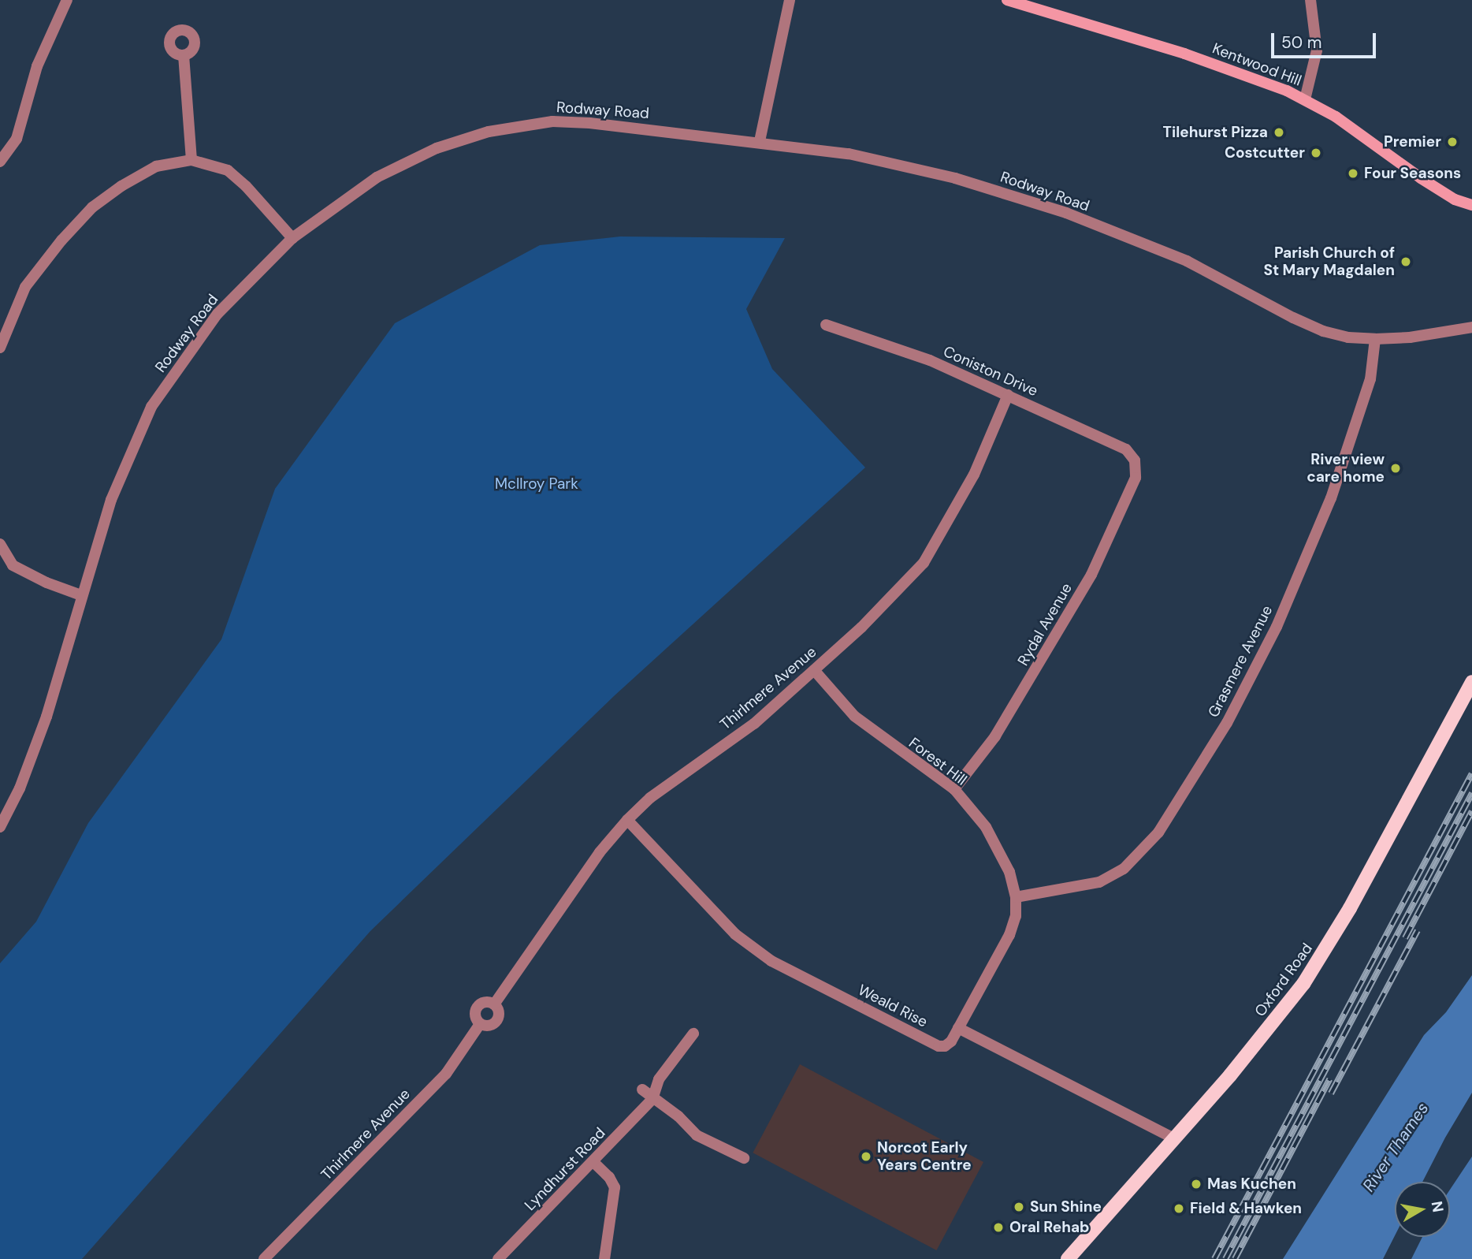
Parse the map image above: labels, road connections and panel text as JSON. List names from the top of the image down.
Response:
{
  "streets": {
    "main road": ["Oxford Road"],
    "street": [
      "Kentwood Hill",
      "Rodway Road",
      "Coniston Drive",
      "Rydal Avenue",
      "Grasmere Avenue",
      "Thirlmere Avenue",
      "Forest Hill",
      "Weald Rise",
      "Lyndhurst Road"
    ]
  },
  "crossings": [
    ["Rodway Road", "Grasmere Avenue"],
    ["Coniston Drive", "Rydal Avenue"],
    ["Coniston Drive", "Thirlmere Avenue"],
    ["Rydal Avenue", "Forest Hill"],
    ["Grasmere Avenue", "Forest Hill"],
    ["Grasmere Avenue", "Weald Rise"],
    ["Thirlmere Avenue", "Forest Hill"],
    ["Thirlmere Avenue", "Weald Rise"],
    ["Forest Hill", "Weald Rise"]
  ],
  "water": ["River Thames"],
  "parks": ["McIlroy Park"],
  "places": [
    "Tilehurst Pizza",
    "Premier",
    "Costcutter",
    "Four Seasons",
    "Parish Church of St Mary Magdalen",
    "River view care home",
    "Norcot Early Years Centre",
    "Mas Kuchen",
    "Sun Shine",
    "Field & Hawken",
    "Oral Rehab"
  ],
  "scale_bar": "50 m",
  "north": "right"
}
